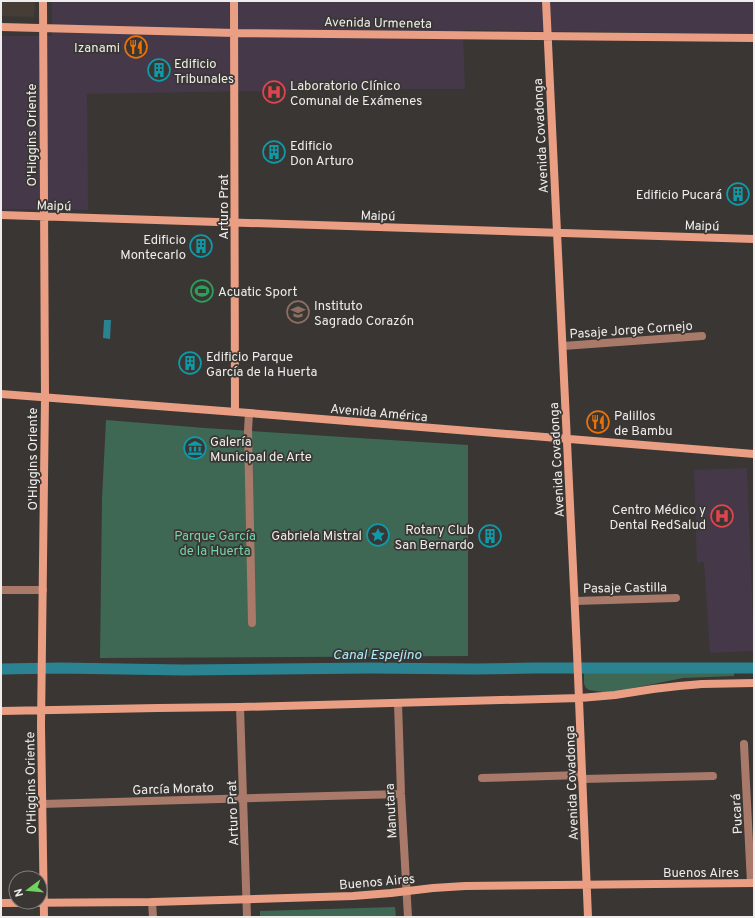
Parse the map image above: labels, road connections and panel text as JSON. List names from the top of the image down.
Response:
{
  "streets": {
    "street": [
      "Avenida Urmeneta",
      "O'Higgins Oriente",
      "Avenida Covadonga",
      "Maipú",
      "Arturo Prat",
      "Pasaje Jorge Cornejo",
      "Avenida América",
      "Pasaje Castilla",
      "García Morato",
      "Manutara",
      "Pucará",
      "Buenos Aires"
    ]
  },
  "crossings": [
    ["Avenida Urmeneta", "O'Higgins Oriente"],
    ["Avenida Urmeneta", "Avenida Covadonga"],
    ["Avenida Urmeneta", "Arturo Prat"],
    ["O'Higgins Oriente", "Maipú"],
    ["O'Higgins Oriente", "Avenida América"],
    ["O'Higgins Oriente", "García Morato"],
    ["Avenida Covadonga", "Maipú"],
    ["Avenida Covadonga", "Pasaje Jorge Cornejo"],
    ["Avenida Covadonga", "Avenida América"],
    ["Avenida Covadonga", "Pasaje Castilla"],
    ["Avenida Covadonga", "Buenos Aires"],
    ["Maipú", "Arturo Prat"],
    ["Arturo Prat", "Avenida América"],
    ["Arturo Prat", "García Morato"],
    ["Arturo Prat", "Buenos Aires"],
    ["García Morato", "Manutara"],
    ["Manutara", "Buenos Aires"],
    ["Pucará", "Buenos Aires"]
  ],
  "water": ["Canal Espejino"],
  "parks": ["Parque García de la Huerta"],
  "places": {
    "restaurant": ["Izanami", "Palillos de Bambu"],
    "building": [
      "Edificio Tribunales",
      "Edificio Don Arturo",
      "Edificio Pucará",
      "Edificio Montecarlo",
      "Edificio Parque García de la Huerta",
      "Rotary Club San Bernardo"
    ],
    "hospital": ["Laboratorio Clínico Comunal de Exámenes", "Centro Médico y Dental RedSalud"],
    "sports": ["Acuatic Sport"],
    "school or university": ["Instituto Sagrado Corazón"],
    "museum": ["Galería Municipal de Arte"],
    "place": ["Gabriela Mistral"]
  },
  "north": "left"
}
